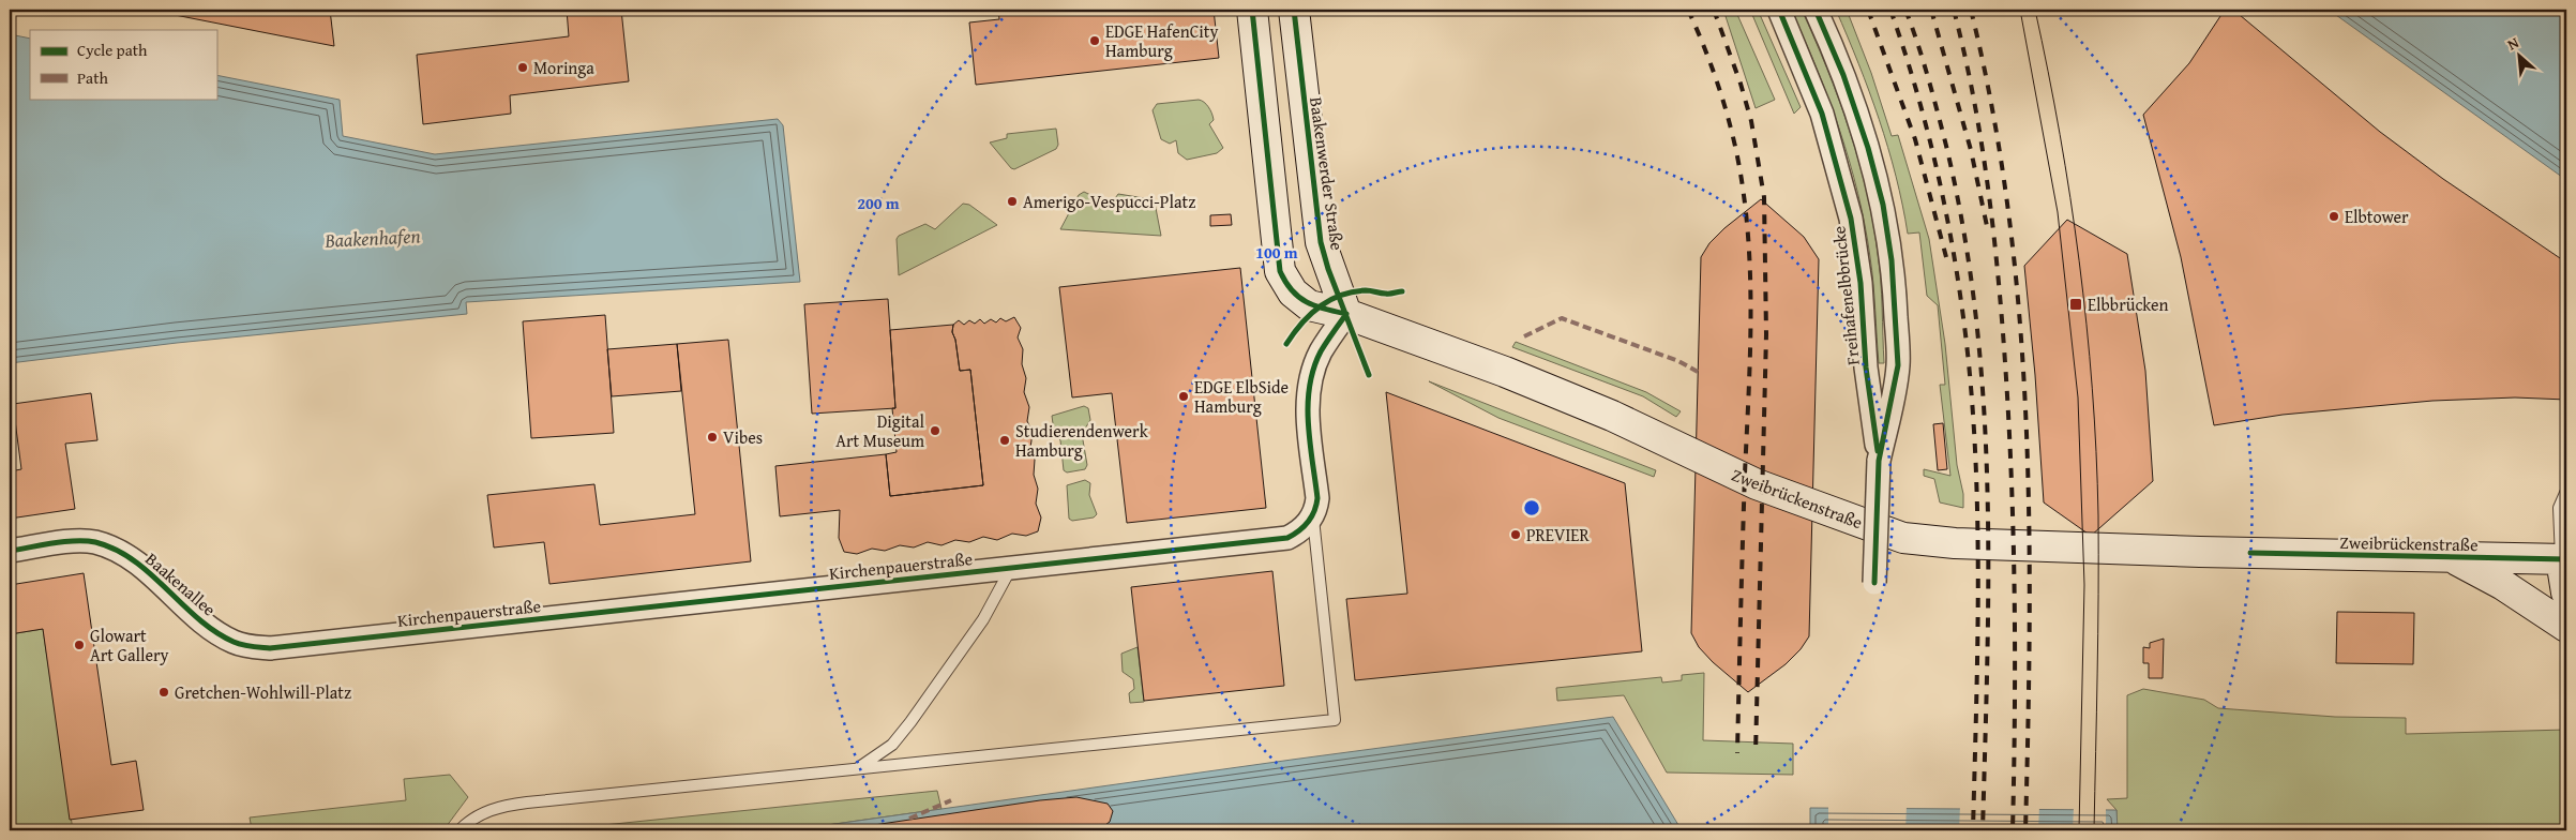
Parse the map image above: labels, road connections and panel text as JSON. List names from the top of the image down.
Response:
{
  "streets": {
    "main road": ["Baakenwerder Straße", "Zweibrückenstraße"],
    "street": ["Freihafenelbbrücke", "Kirchenpauerstraße", "Baakenallee"]
  },
  "crossings": [
    ["Baakenwerder Straße", "Zweibrückenstraße"],
    ["Kirchenpauerstraße", "Baakenallee"]
  ],
  "water": ["Baakenhafen"],
  "places": {
    "other": [
      "EDGE HafenCity Hamburg",
      "Moringa",
      "Amerigo-Vespucci-Platz",
      "Elbtower",
      "EDGE ElbSide Hamburg",
      "Digital Art Museum",
      "Vibes",
      "Studierendenwerk Hamburg",
      "PREVIER",
      "Glowart Art Gallery",
      "Gretchen-Wohlwill-Platz"
    ],
    "transit": ["Elbbrücken"]
  },
  "legend": ["Cycle path", "Path"],
  "north": "top left",
  "rings": ["200 m", "100 m"]
}
